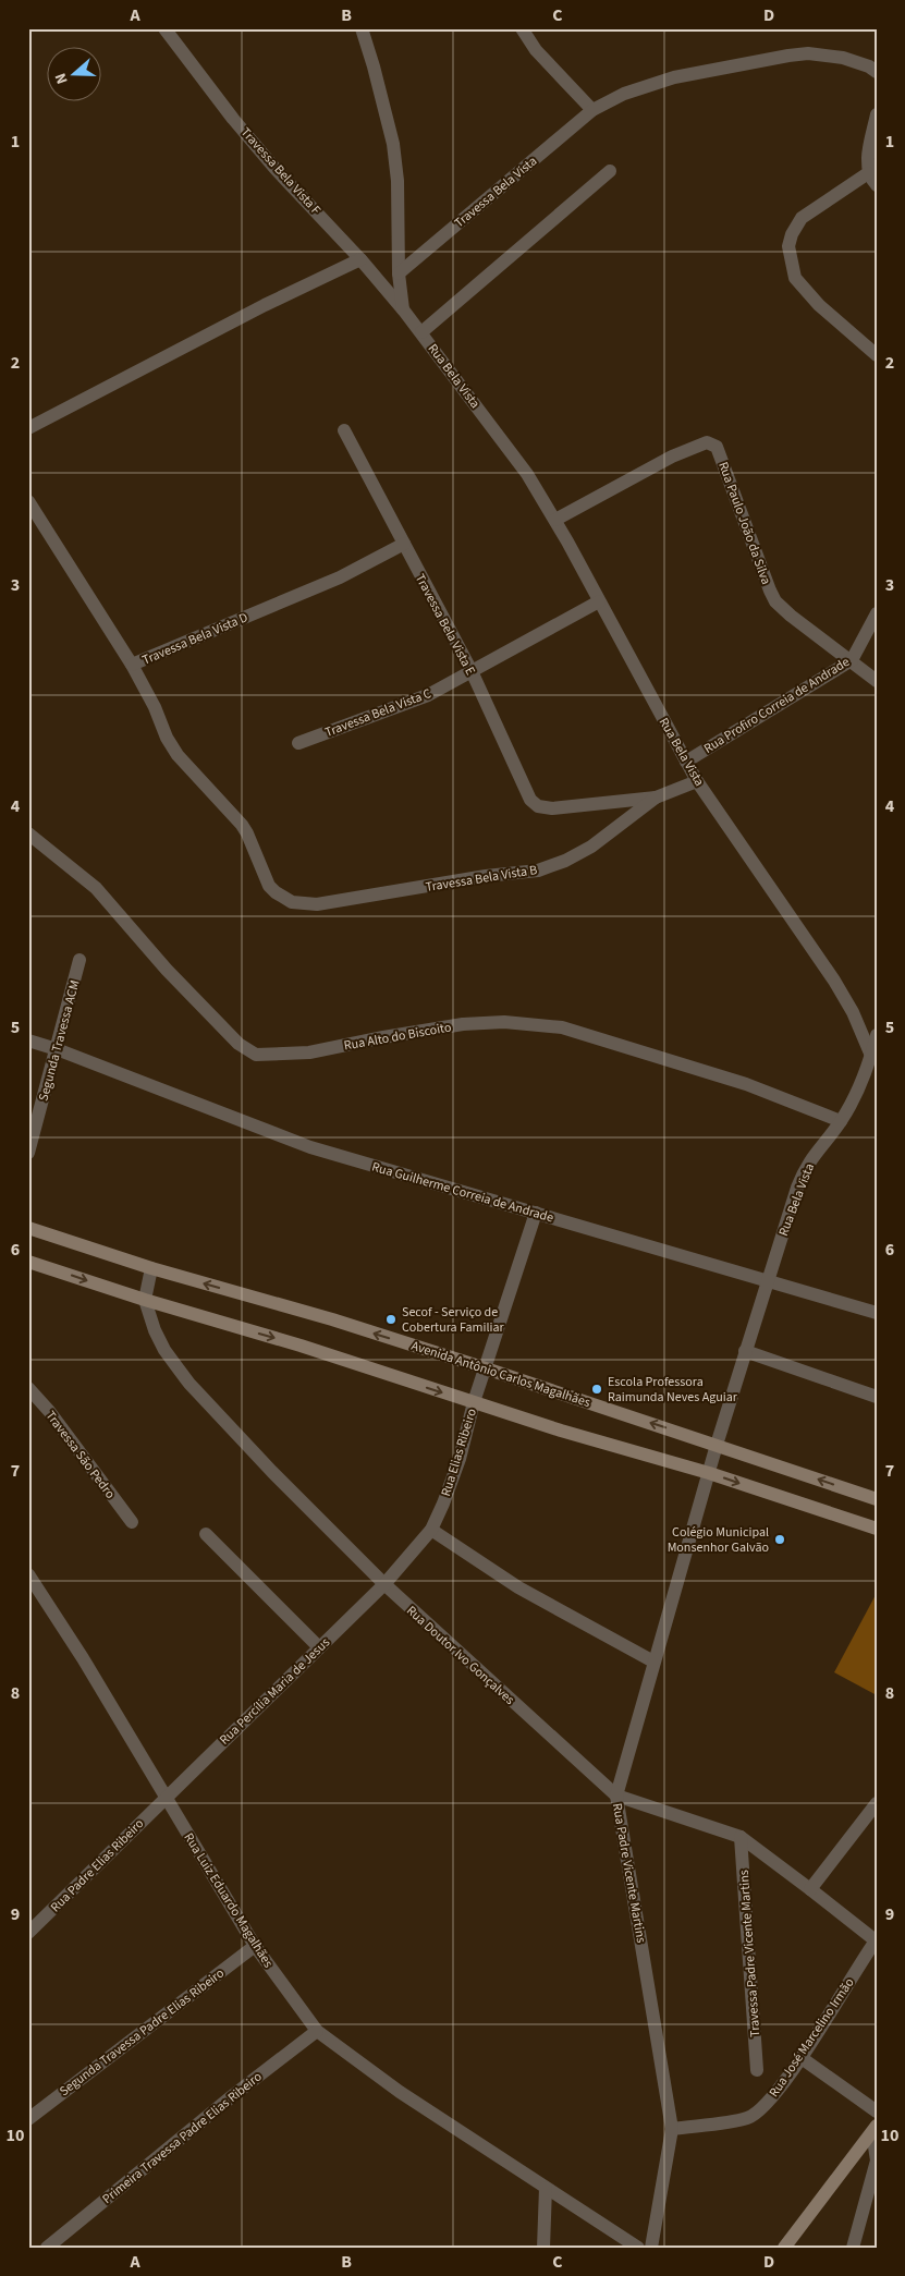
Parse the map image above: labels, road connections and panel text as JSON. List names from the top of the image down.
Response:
{
  "streets": {
    "main road": ["Avenida Antônio Carlos Magalhães"],
    "street": [
      "Travessa Bela Vista F",
      "Travessa Bela Vista",
      "Rua Bela Vista",
      "Rua Paulo João da Silva",
      "Travessa Bela Vista E",
      "Travessa Bela Vista D",
      "Rua Profiro Correia de Andrade",
      "Travessa Bela Vista C",
      "Travessa Bela Vista B",
      "Rua Alto do Biscoito",
      "Segunda Travessa ACM",
      "Rua Guilherme Correia de Andrade",
      "Rua Elias Ribeiro",
      "Travessa São Pedro",
      "Rua Doutor Ivo Gonçalves",
      "Rua Percília Maria de Jesus",
      "Rua Padre Elias Ribeiro",
      "Rua Padre Vicente Martins",
      "Rua Luiz Eduardo Magalhães",
      "Travessa Padre Vicente Martins",
      "Segunda Travessa Padre Elias Ribeiro",
      "Rua José Marcelino Irmão",
      "Primeira Travessa Padre Elias Ribeiro"
    ]
  },
  "crossings": [
    ["Travessa Bela Vista F", "Rua Bela Vista"],
    ["Rua Bela Vista", "Rua Paulo João da Silva"],
    ["Rua Bela Vista", "Rua Profiro Correia de Andrade"],
    ["Rua Bela Vista", "Travessa Bela Vista C"],
    ["Rua Bela Vista", "Travessa Bela Vista B"],
    ["Rua Bela Vista", "Rua Alto do Biscoito"],
    ["Rua Bela Vista", "Rua Guilherme Correia de Andrade"],
    ["Rua Bela Vista", "Avenida Antônio Carlos Magalhães"],
    ["Rua Bela Vista", "Rua Padre Vicente Martins"],
    ["Rua Paulo João da Silva", "Rua Profiro Correia de Andrade"],
    ["Travessa Bela Vista E", "Travessa Bela Vista D"],
    ["Travessa Bela Vista E", "Travessa Bela Vista C"],
    ["Travessa Bela Vista E", "Travessa Bela Vista B"],
    ["Travessa Bela Vista D", "Travessa Bela Vista B"],
    ["Segunda Travessa ACM", "Rua Guilherme Correia de Andrade"],
    ["Rua Guilherme Correia de Andrade", "Rua Elias Ribeiro"],
    ["Avenida Antônio Carlos Magalhães", "Rua Elias Ribeiro"],
    ["Rua Elias Ribeiro", "Rua Doutor Ivo Gonçalves"],
    ["Rua Elias Ribeiro", "Rua Percília Maria de Jesus"],
    ["Rua Doutor Ivo Gonçalves", "Rua Percília Maria de Jesus"],
    ["Rua Doutor Ivo Gonçalves", "Rua Padre Vicente Martins"],
    ["Rua Doutor Ivo Gonçalves", "Travessa Padre Vicente Martins"],
    ["Rua Doutor Ivo Gonçalves", "Rua José Marcelino Irmão"],
    ["Rua Percília Maria de Jesus", "Rua Padre Elias Ribeiro"],
    ["Rua Percília Maria de Jesus", "Rua Luiz Eduardo Magalhães"],
    ["Rua Padre Elias Ribeiro", "Rua Luiz Eduardo Magalhães"],
    ["Rua Padre Vicente Martins", "Rua José Marcelino Irmão"],
    ["Rua Luiz Eduardo Magalhães", "Segunda Travessa Padre Elias Ribeiro"],
    ["Rua Luiz Eduardo Magalhães", "Primeira Travessa Padre Elias Ribeiro"]
  ],
  "places": ["Secof - Serviço de Cobertura Familiar", "Escola Professora Raimunda Neves Aguiar", "Colégio Municipal Monsenhor Galvão"],
  "north": "left",
  "grid": {
    "columns": [
      "A",
      "B",
      "C",
      "D"
    ],
    "rows": [
      "1",
      "2",
      "3",
      "4",
      "5",
      "6",
      "7",
      "8",
      "9",
      "10"
    ]
  }
}
